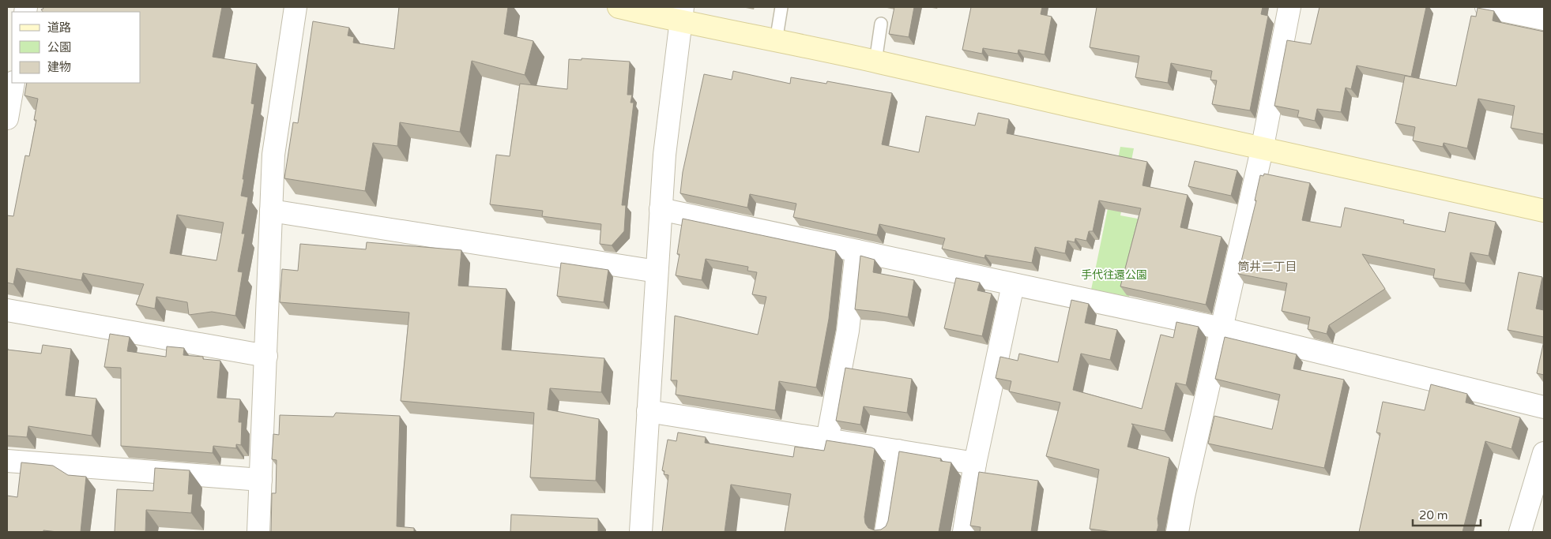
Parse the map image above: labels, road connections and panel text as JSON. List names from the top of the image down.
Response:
{
  "districts": ["筒井二丁目"],
  "parks": ["手代往還公園"],
  "legend": ["道路", "公園", "建物"],
  "scale_bar": "20 m"
}
